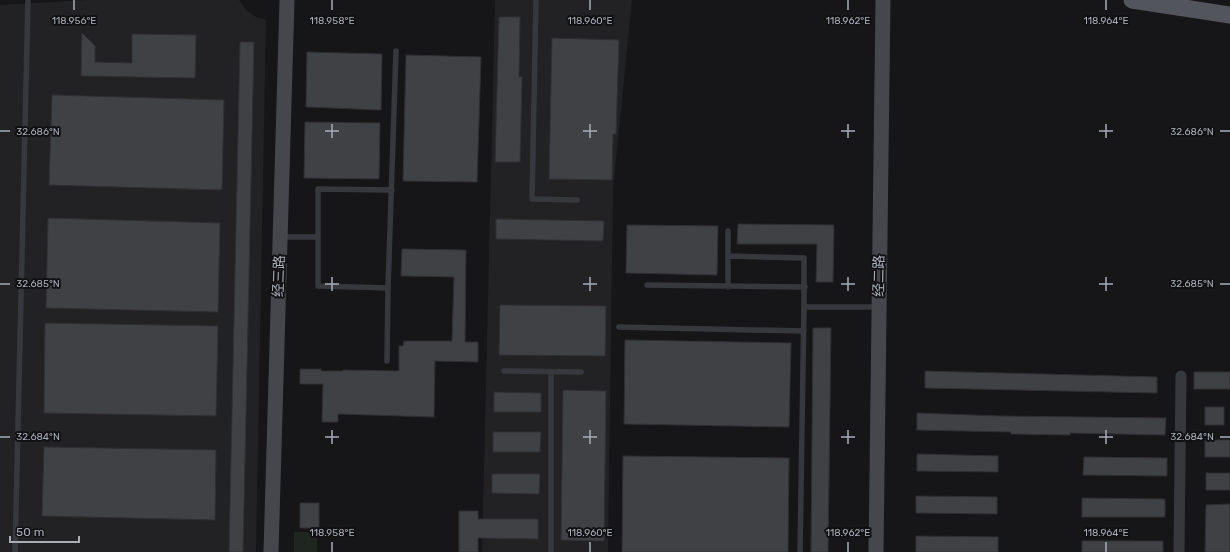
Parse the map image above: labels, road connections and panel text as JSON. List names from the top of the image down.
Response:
{
  "streets": {
    "street": ["经三路", "经二路"]
  },
  "scale_bar": "50 m",
  "coordinates": [
    "118.956°E",
    "118.958°E",
    "118.960°E",
    "118.962°E",
    "118.964°E",
    "32.686°N",
    "32.685°N",
    "32.684°N"
  ]
}
